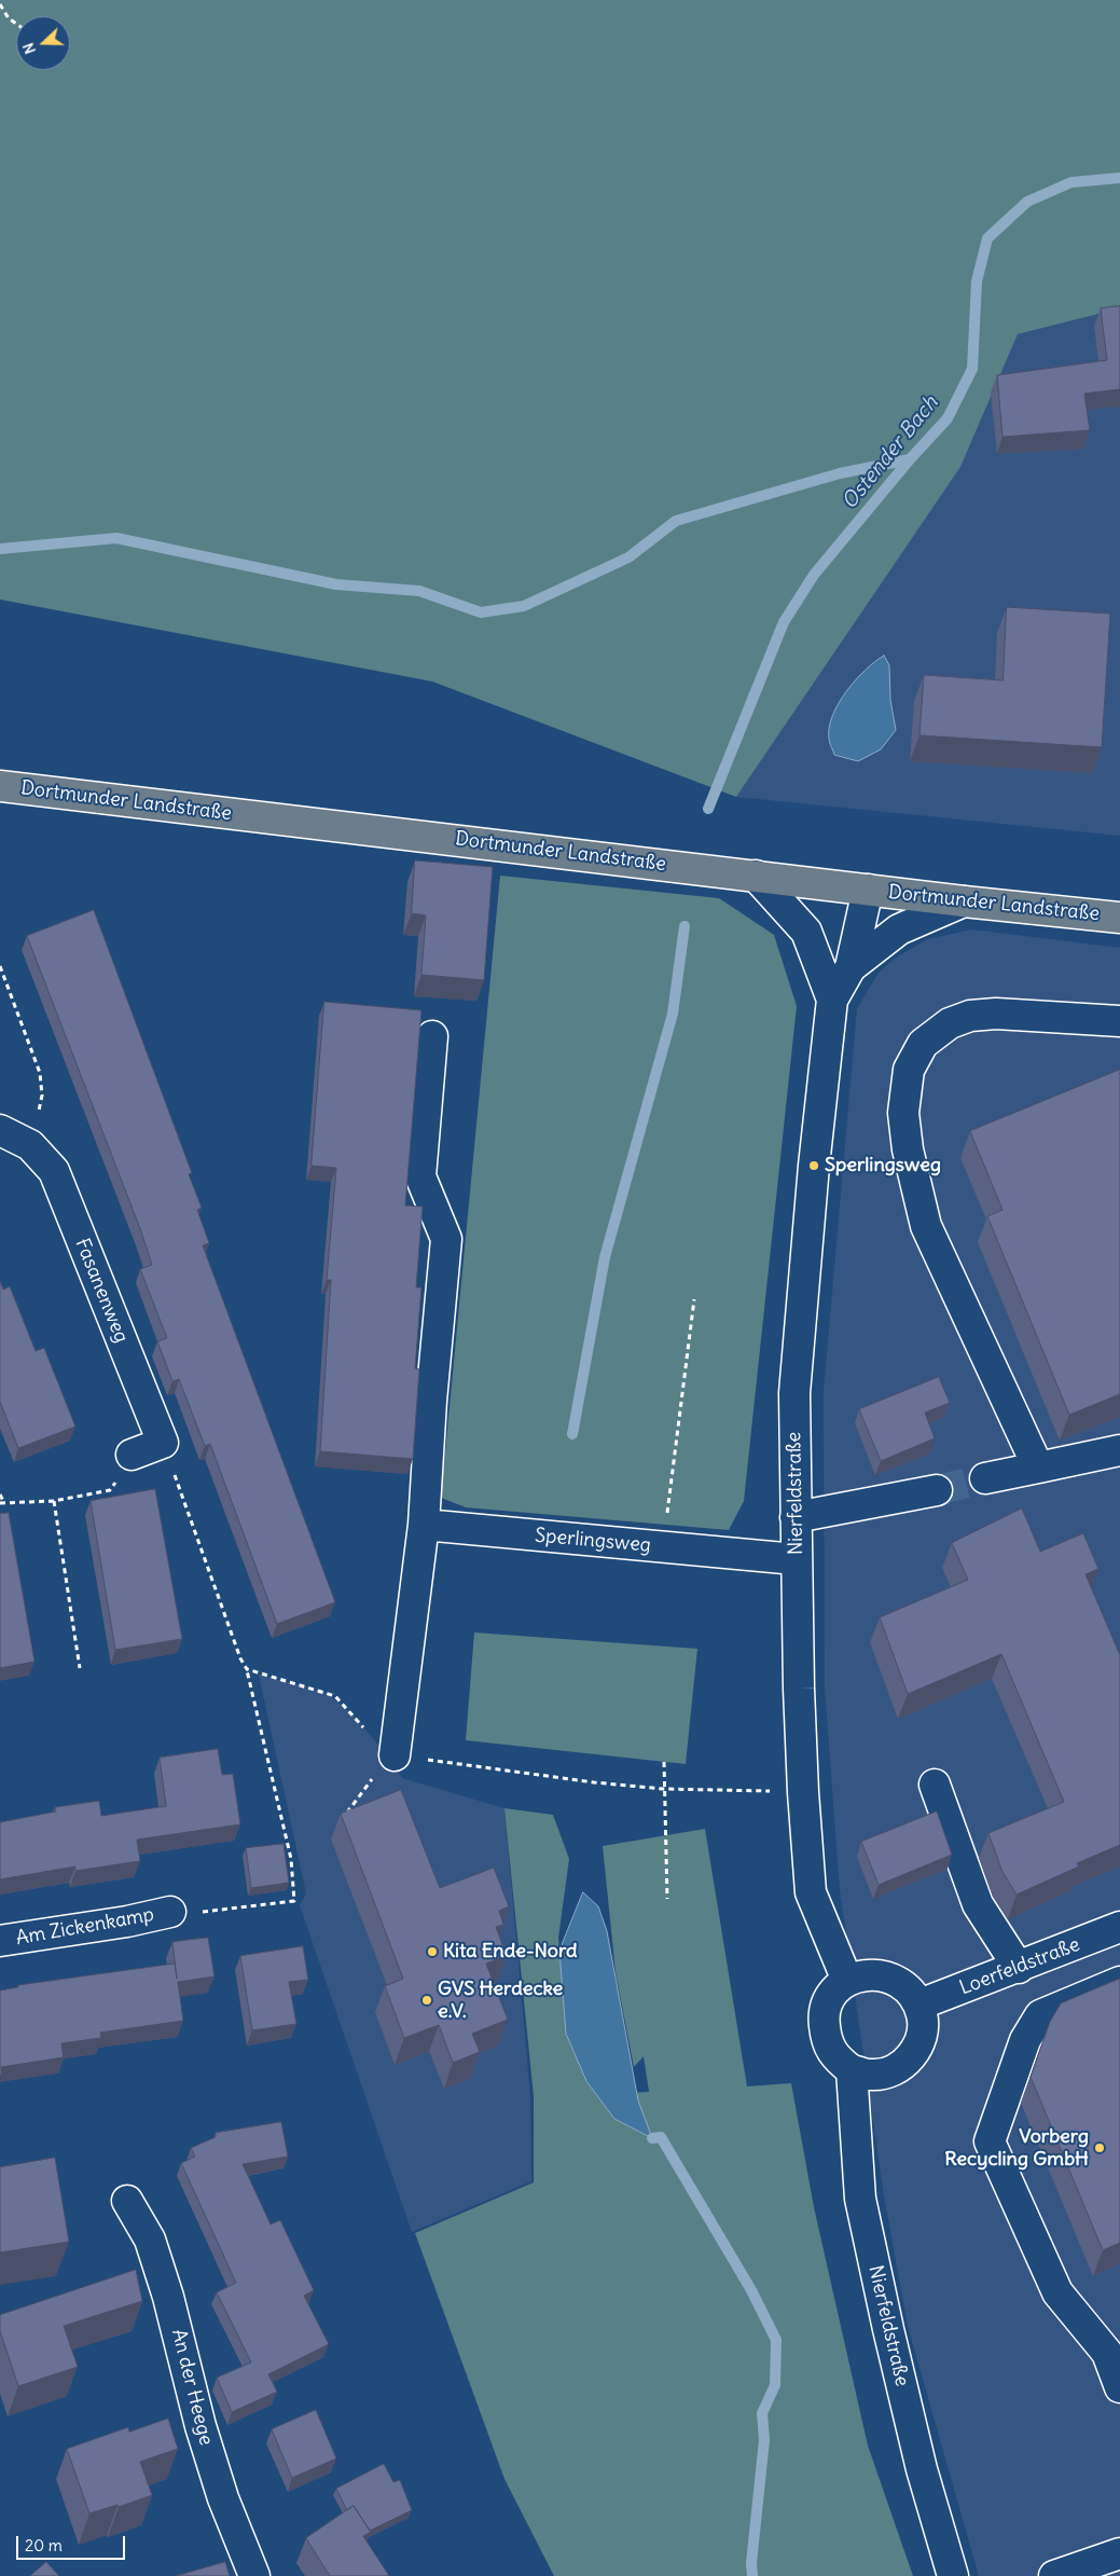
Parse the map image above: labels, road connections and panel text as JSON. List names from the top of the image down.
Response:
{
  "streets": {
    "main road": ["Dortmunder Landstraße"],
    "street": [
      "Fasanenweg",
      "Nierfeldstraße",
      "Sperlingsweg",
      "Am Zickenkamp",
      "Loerfeldstraße",
      "An der Heege"
    ]
  },
  "crossings": [
    ["Dortmunder Landstraße", "Nierfeldstraße"],
    ["Nierfeldstraße", "Sperlingsweg"],
    ["Nierfeldstraße", "Loerfeldstraße"]
  ],
  "water": ["Ostender Bach"],
  "places": [
    "Sperlingsweg",
    "Kita Ende-Nord",
    "GVS Herdecke e.V.",
    "Vorberg Recycling GmbH"
  ],
  "scale_bar": "20 m",
  "north": "left"
}
